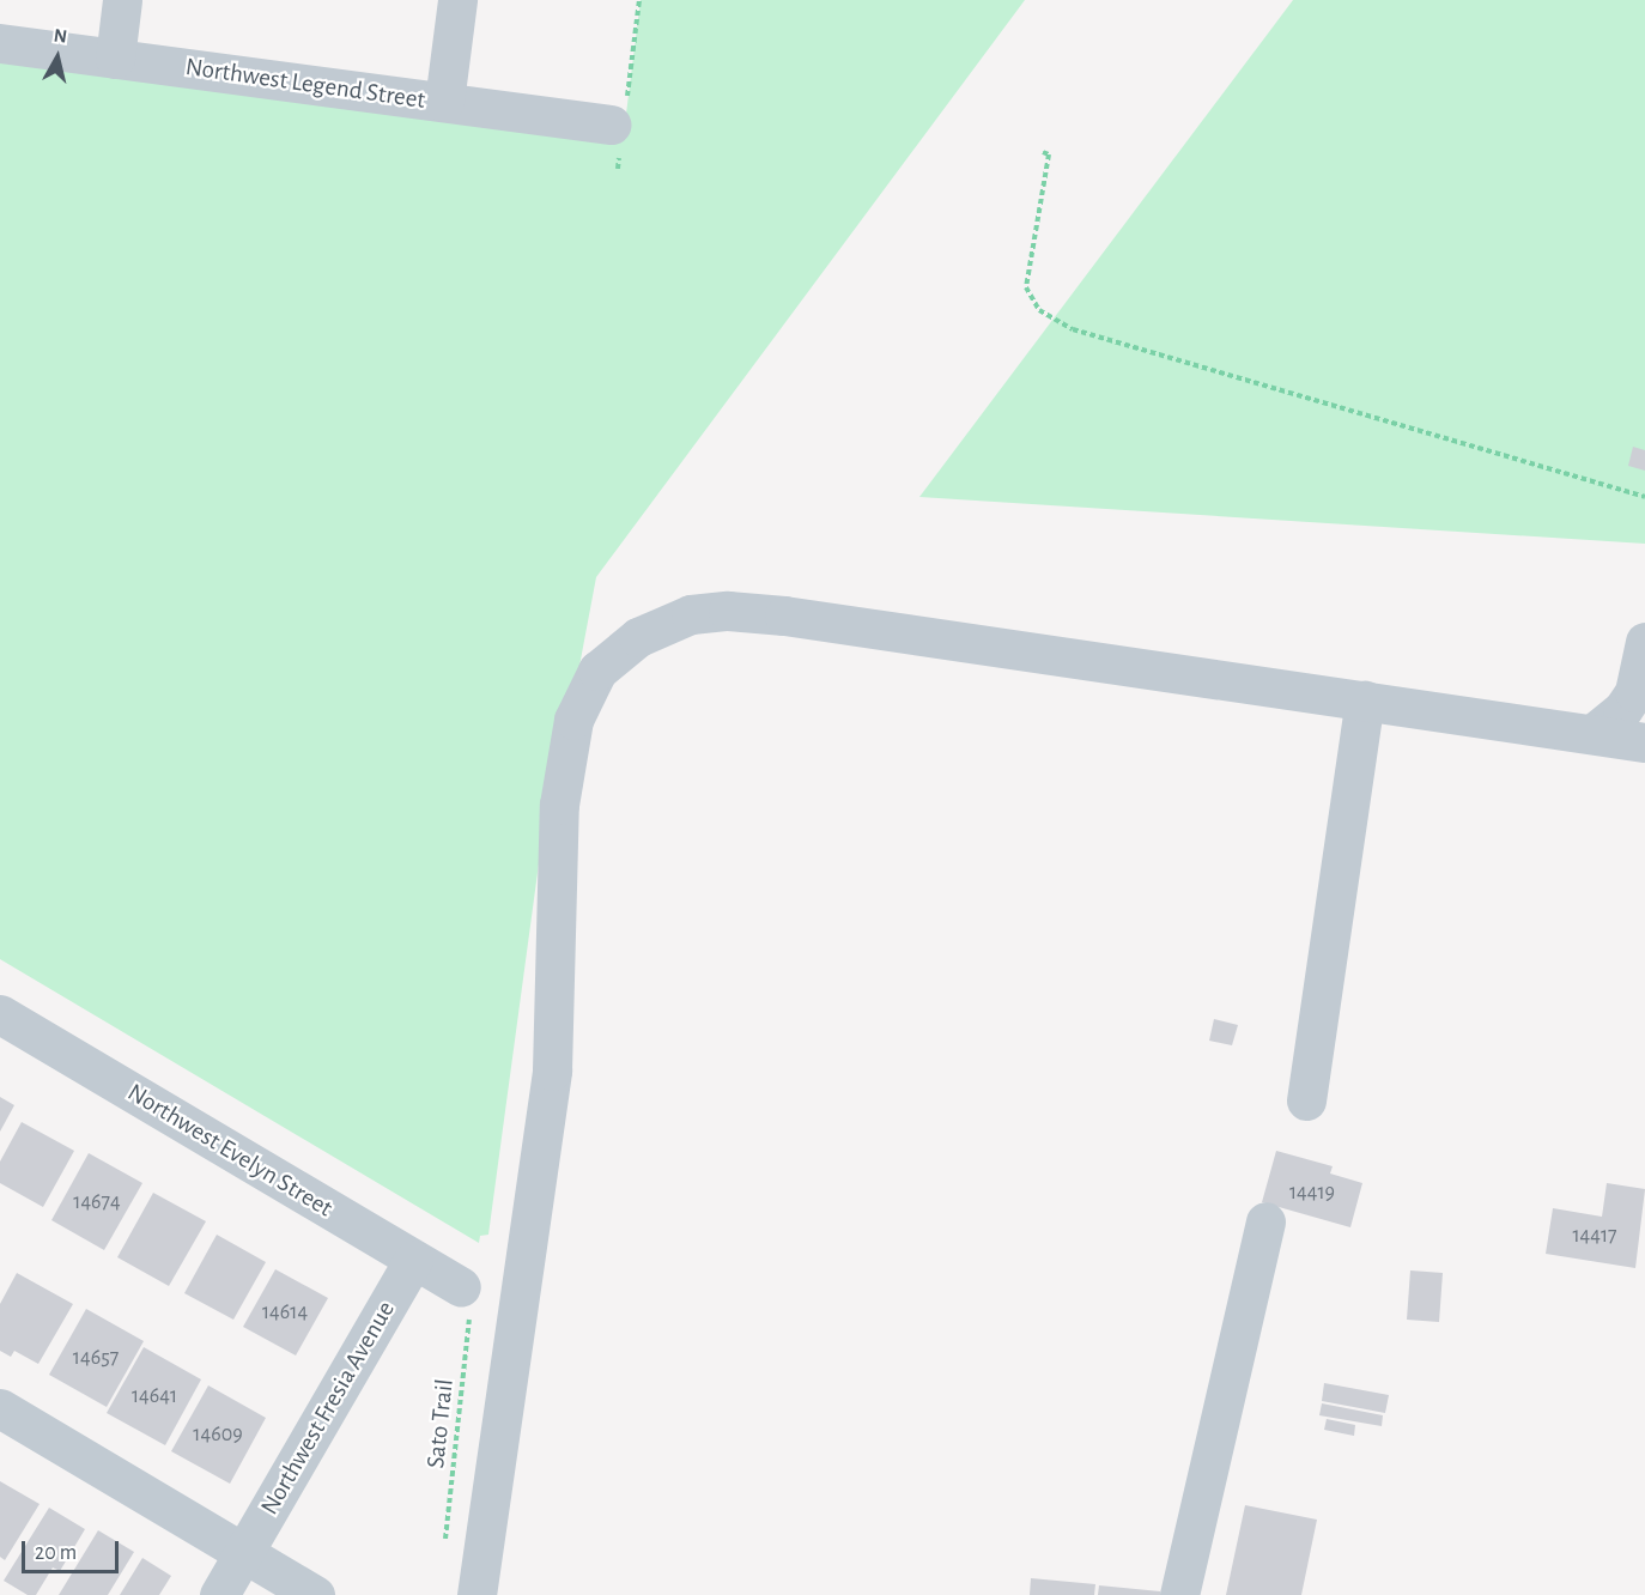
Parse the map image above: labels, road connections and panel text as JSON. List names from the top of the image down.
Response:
{
  "streets": {
    "street": ["Northwest Legend Street", "Northwest Evelyn Street", "Northwest Fresia Avenue"],
    "path": ["Sato Trail"]
  },
  "crossings": [
    ["Northwest Evelyn Street", "Northwest Fresia Avenue"],
    ["Northwest Evelyn Street", "Sato Trail"]
  ],
  "house_numbers": [
    "14419",
    "14674",
    "14417",
    "14614",
    "14657",
    "14641",
    "14609"
  ],
  "scale_bar": "20 m",
  "north": "top"
}
